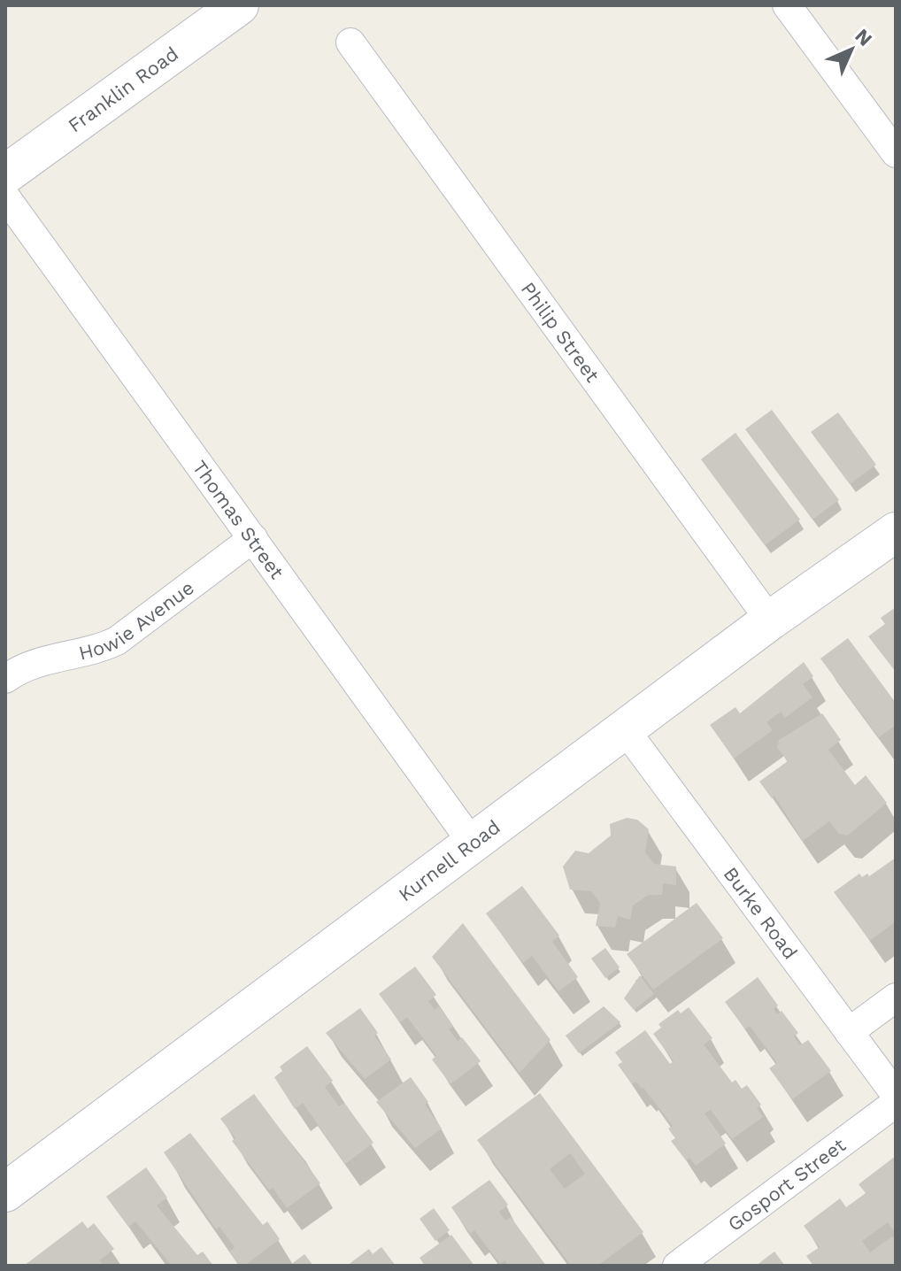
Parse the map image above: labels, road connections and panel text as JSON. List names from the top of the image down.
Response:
{
  "streets": {
    "street": [
      "Franklin Road",
      "Philip Street",
      "Thomas Street",
      "Howie Avenue",
      "Kurnell Road",
      "Burke Road",
      "Gosport Street"
    ]
  },
  "crossings": [
    ["Philip Street", "Kurnell Road"],
    ["Thomas Street", "Howie Avenue"],
    ["Thomas Street", "Kurnell Road"],
    ["Kurnell Road", "Burke Road"]
  ],
  "north": "top right"
}
